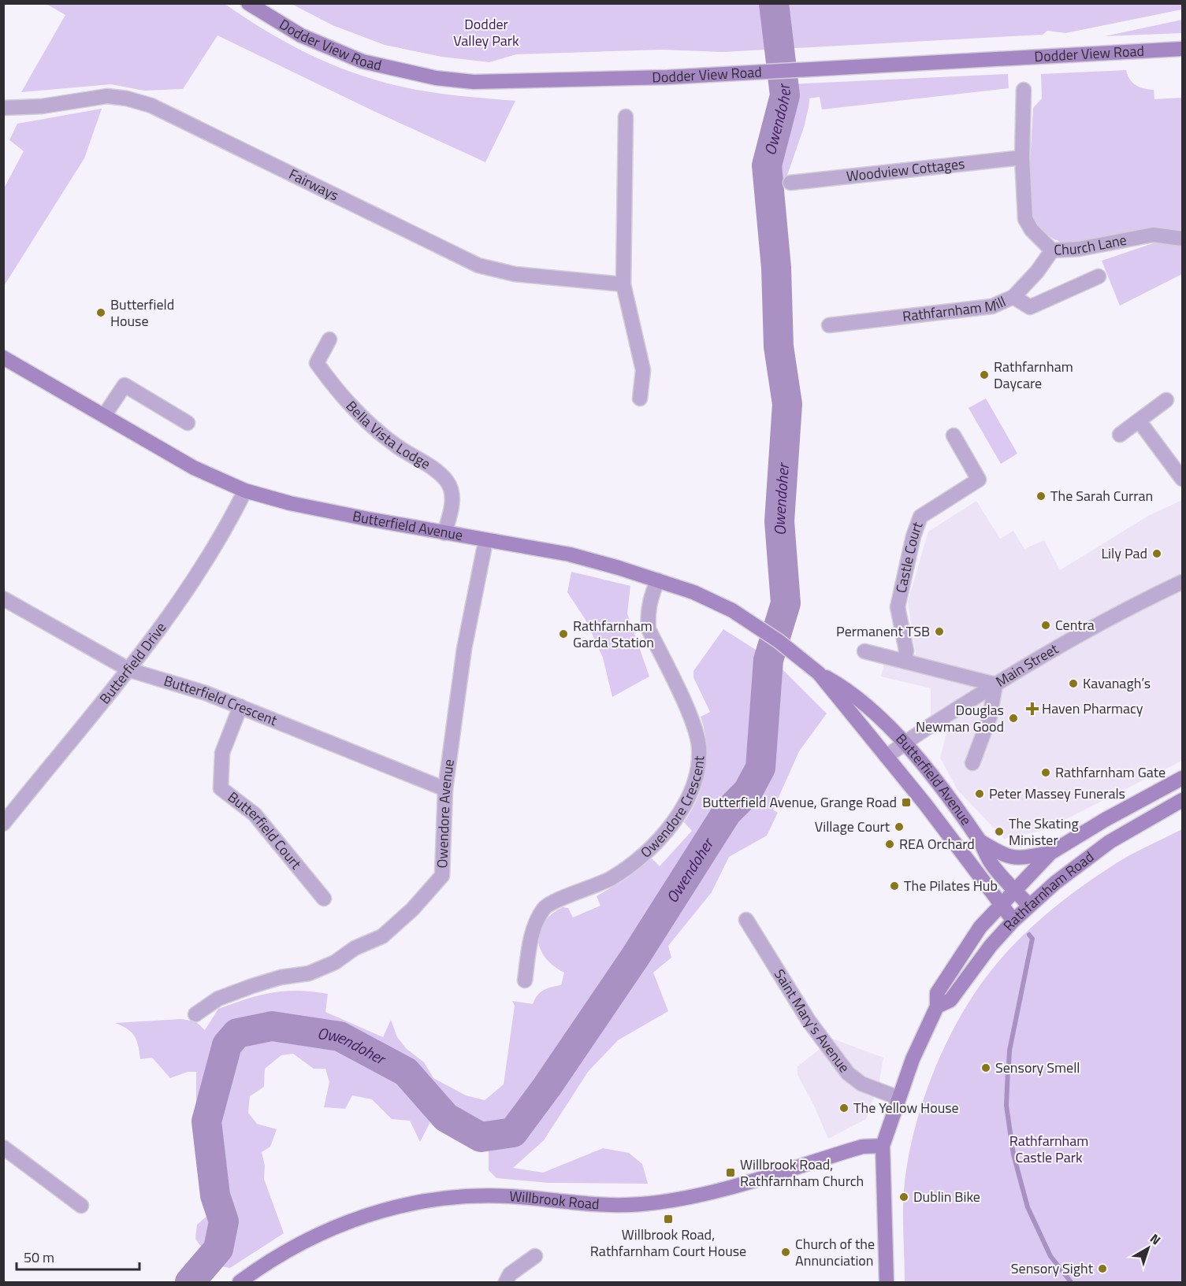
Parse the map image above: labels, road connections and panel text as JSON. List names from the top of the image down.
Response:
{
  "streets": {
    "main road": [
      "Dodder View Road",
      "Butterfield Avenue",
      "Rathfarnham Road",
      "Willbrook Road"
    ],
    "street": [
      "Woodview Cottages",
      "Fairways",
      "Church Lane",
      "Rathfarnham Mill",
      "Bella Vista Lodge",
      "Castle Court",
      "Butterfield Drive",
      "Main Street",
      "Butterfield Crescent",
      "Owendore Crescent",
      "Owendore Avenue",
      "Butterfield Court",
      "Saint Mary's Avenue"
    ]
  },
  "crossings": [
    ["Woodview Cottages", "Church Lane"],
    ["Bella Vista Lodge", "Butterfield Avenue"],
    ["Butterfield Avenue", "Butterfield Drive"],
    ["Butterfield Avenue", "Owendore Crescent"],
    ["Butterfield Avenue", "Rathfarnham Road"],
    ["Butterfield Drive", "Butterfield Crescent"],
    ["Butterfield Crescent", "Owendore Avenue"],
    ["Butterfield Crescent", "Butterfield Court"],
    ["Rathfarnham Road", "Saint Mary's Avenue"],
    ["Rathfarnham Road", "Willbrook Road"]
  ],
  "water": ["Owendoher"],
  "parks": ["Dodder Valley Park", "Rathfarnham Castle Park"],
  "places": {
    "other": [
      "Butterfield House",
      "Rathfarnham Daycare",
      "The Sarah Curran",
      "Lily Pad",
      "Centra",
      "Permanent TSB",
      "Rathfarnham Garda Station",
      "Kavanagh’s",
      "Douglas Newman Good",
      "Rathfarnham Gate",
      "Peter Massey Funerals",
      "Village Court",
      "The Skating Minister",
      "REA Orchard",
      "The Pilates Hub",
      "Sensory Smell",
      "The Yellow House",
      "Dublin Bike",
      "Church of the Annunciation",
      "Sensory Sight"
    ],
    "health": ["Haven Pharmacy"],
    "transit": ["Butterfield Avenue, Grange Road", "Willbrook Road, Rathfarnham Church", "Willbrook Road, Rathfarnham Court House"]
  },
  "scale_bar": "50 m",
  "north": "top right"
}
